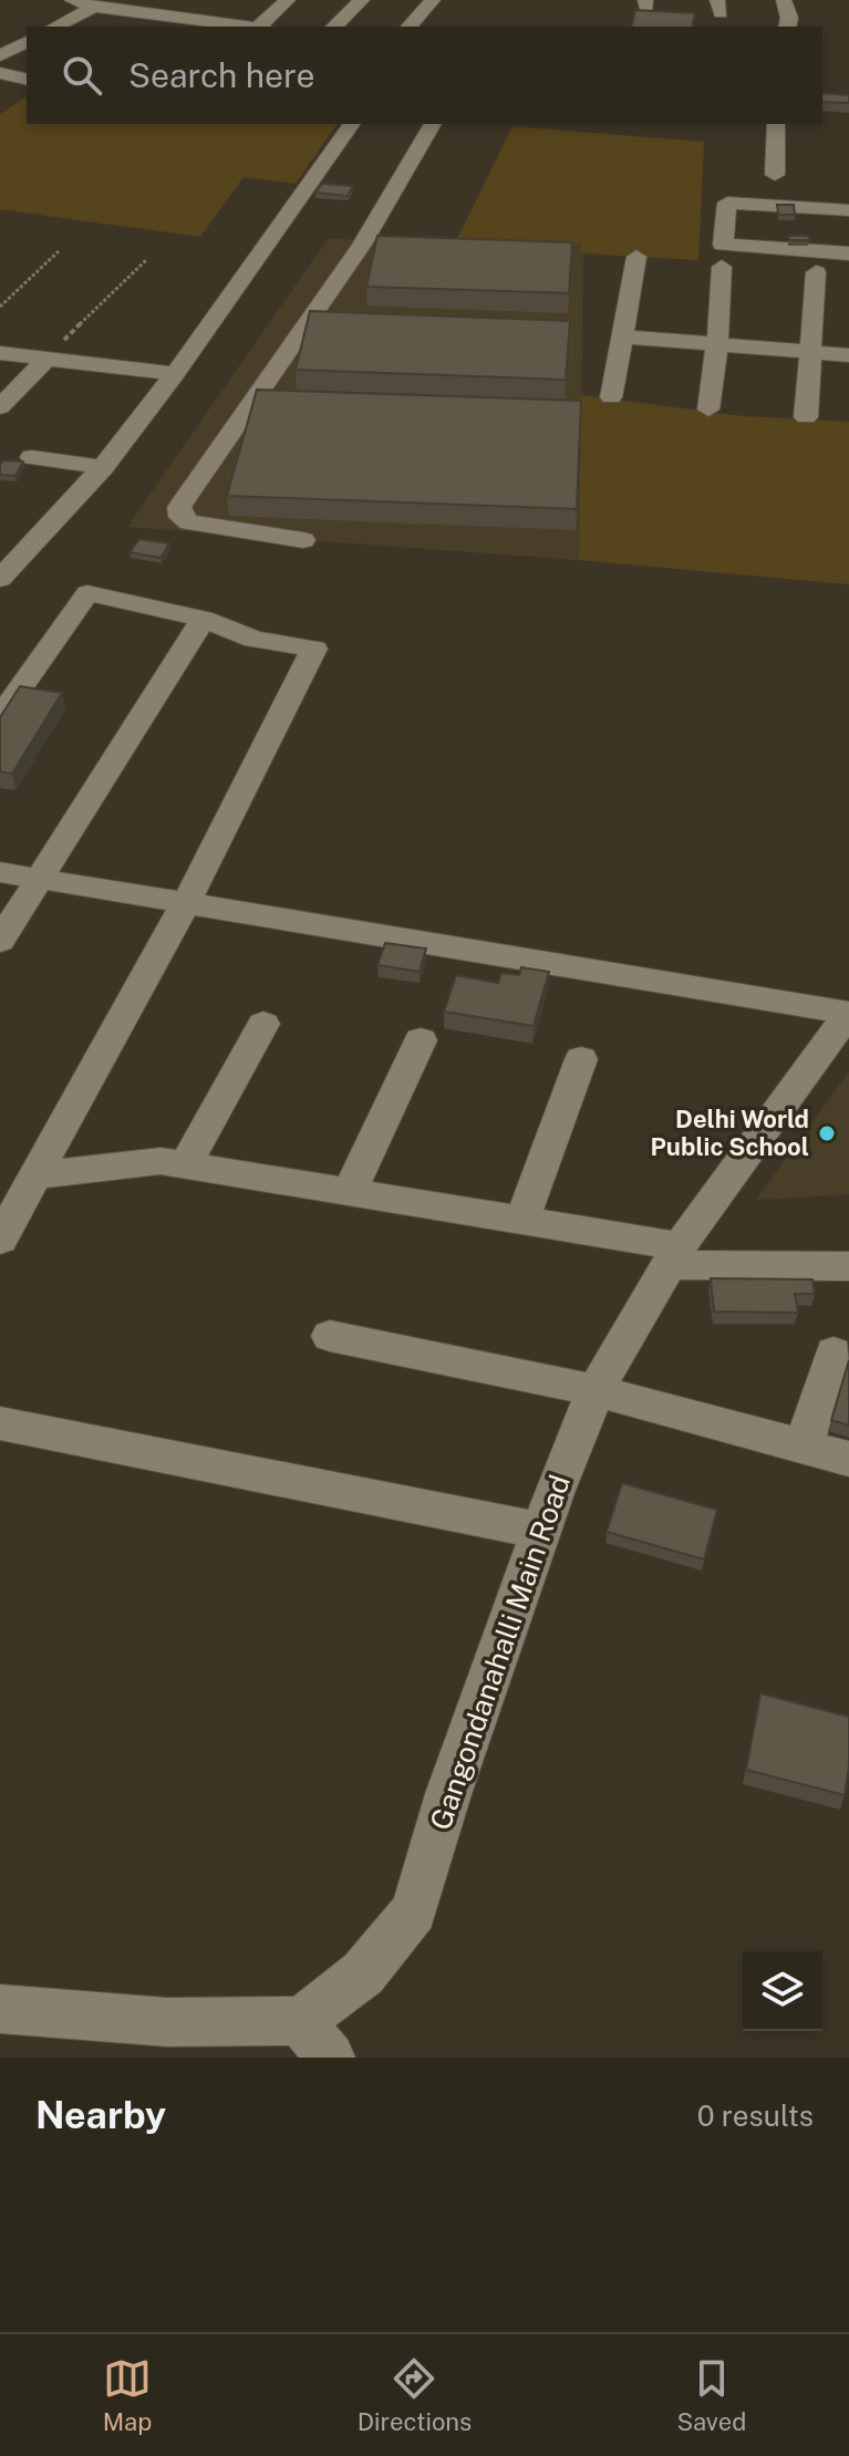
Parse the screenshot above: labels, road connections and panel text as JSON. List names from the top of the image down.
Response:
{
  "streets": {
    "street": ["Gangondanahalli Main Road"]
  },
  "places": ["Delhi World Public School"],
  "page": {
    "search": "Search here",
    "heading": ["Nearby", "0 results"],
    "nav": ["Map", "Directions", "Saved"]
  }
}
